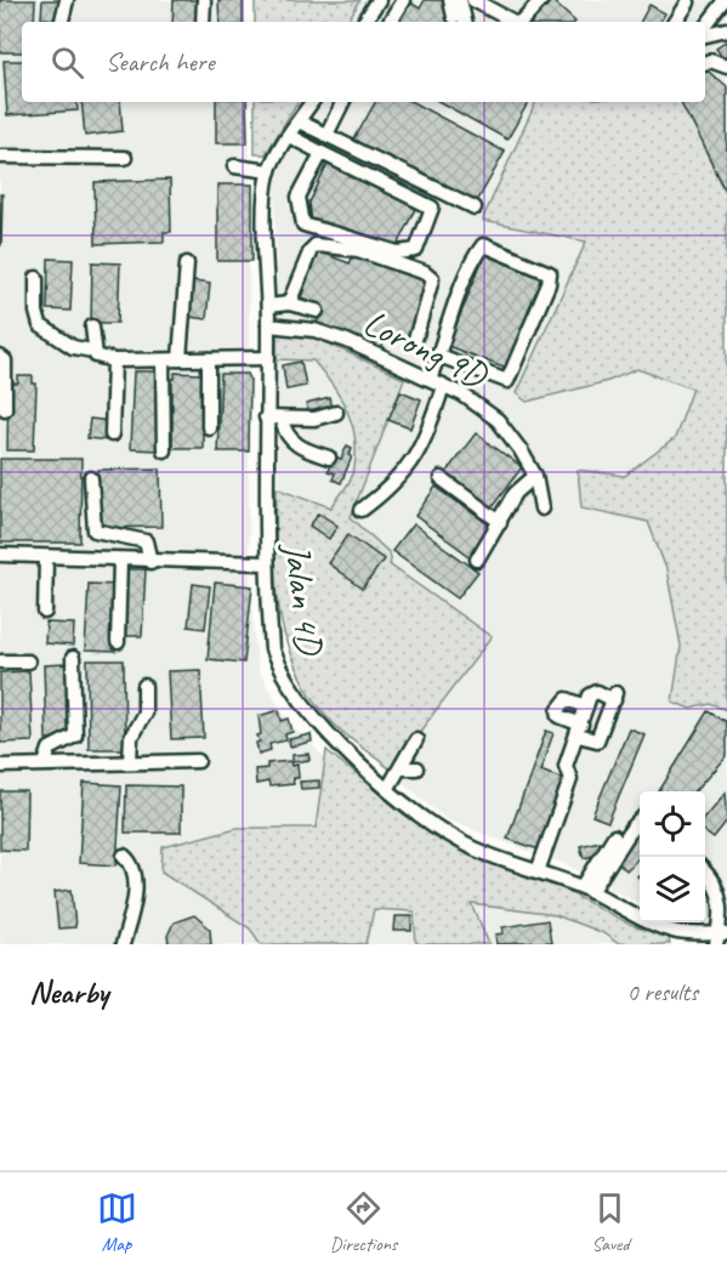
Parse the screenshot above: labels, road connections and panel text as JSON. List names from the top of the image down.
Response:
{
  "streets": {
    "street": ["Lorong 9D", "Jalan 4D"]
  },
  "crossings": [
    ["Lorong 9D", "Jalan 4D"]
  ],
  "page": {
    "search": "Search here",
    "heading": ["Nearby", "0 results"],
    "nav": ["Map", "Directions", "Saved"]
  }
}
